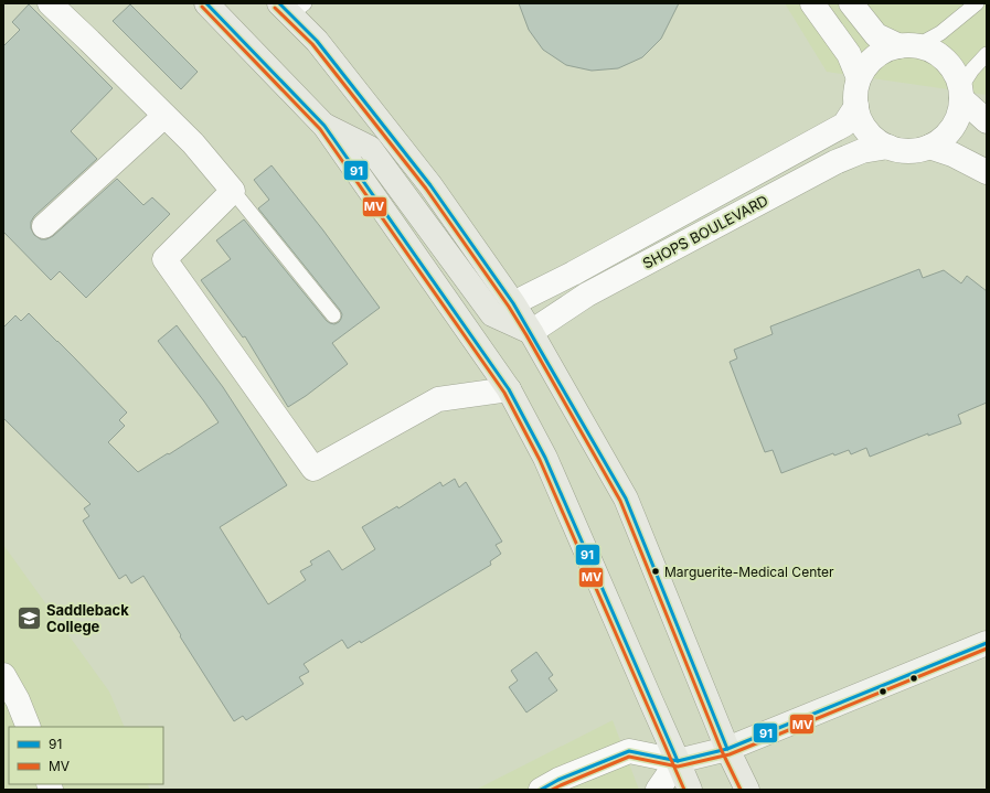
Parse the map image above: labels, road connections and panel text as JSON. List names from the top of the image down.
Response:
{
  "streets": {
    "street": ["SHOPS BOULEVARD"]
  },
  "places": {
    "other": ["Marguerite-Medical Center"],
    "school or university": ["Saddleback College"]
  },
  "lines": ["transit line 91", "transit line MV"],
  "legend": ["91", "MV"]
}
